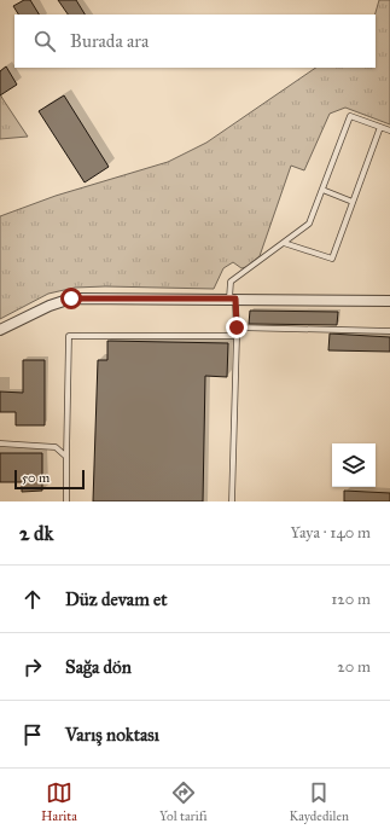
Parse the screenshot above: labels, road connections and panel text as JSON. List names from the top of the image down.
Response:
{
  "scale_bar": "50 m",
  "page": {
    "search": "Burada ara",
    "scale": "50 m",
    "heading": ["2 dk", "Yaya · 140 m"],
    "list": [
      ["Düz devam et", "120 m"],
      ["Sağa dön", "20 m"],
      "Varış noktası"
    ],
    "nav": ["Harita", "Yol tarifi", "Kaydedilen"]
  }
}
